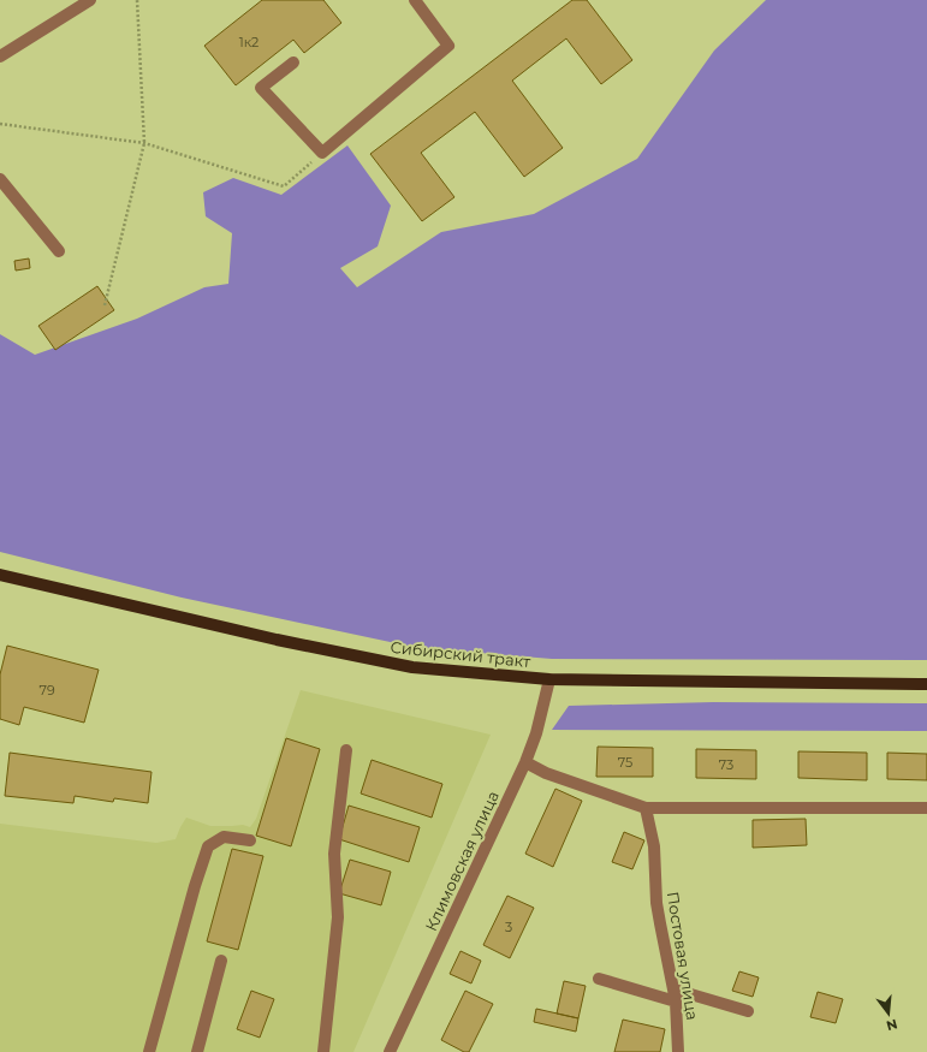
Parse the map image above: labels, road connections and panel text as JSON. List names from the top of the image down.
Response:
{
  "streets": {
    "main road": ["Сибирский тракт"],
    "street": ["Климовская улица", "Постовая улица"]
  },
  "crossings": [
    ["Сибирский тракт", "Климовская улица"]
  ],
  "house_numbers": [
    "1к2",
    "79",
    "75",
    "73",
    "3"
  ],
  "north": "bottom"
}
